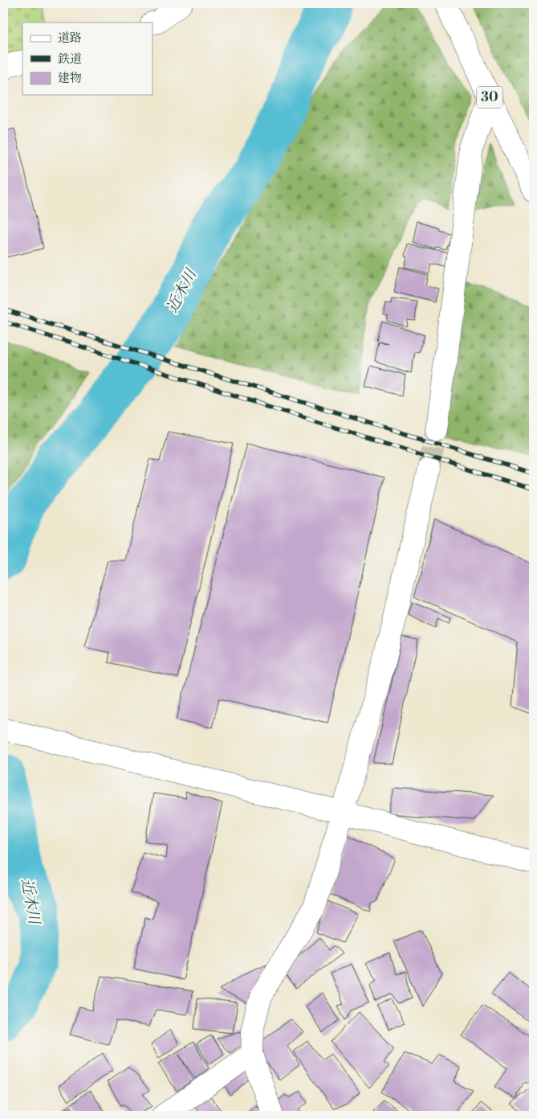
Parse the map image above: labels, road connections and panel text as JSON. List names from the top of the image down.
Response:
{
  "streets": {
    "street": ["30"]
  },
  "water": ["近木川"],
  "legend": ["道路", "鉄道", "建物"]
}
